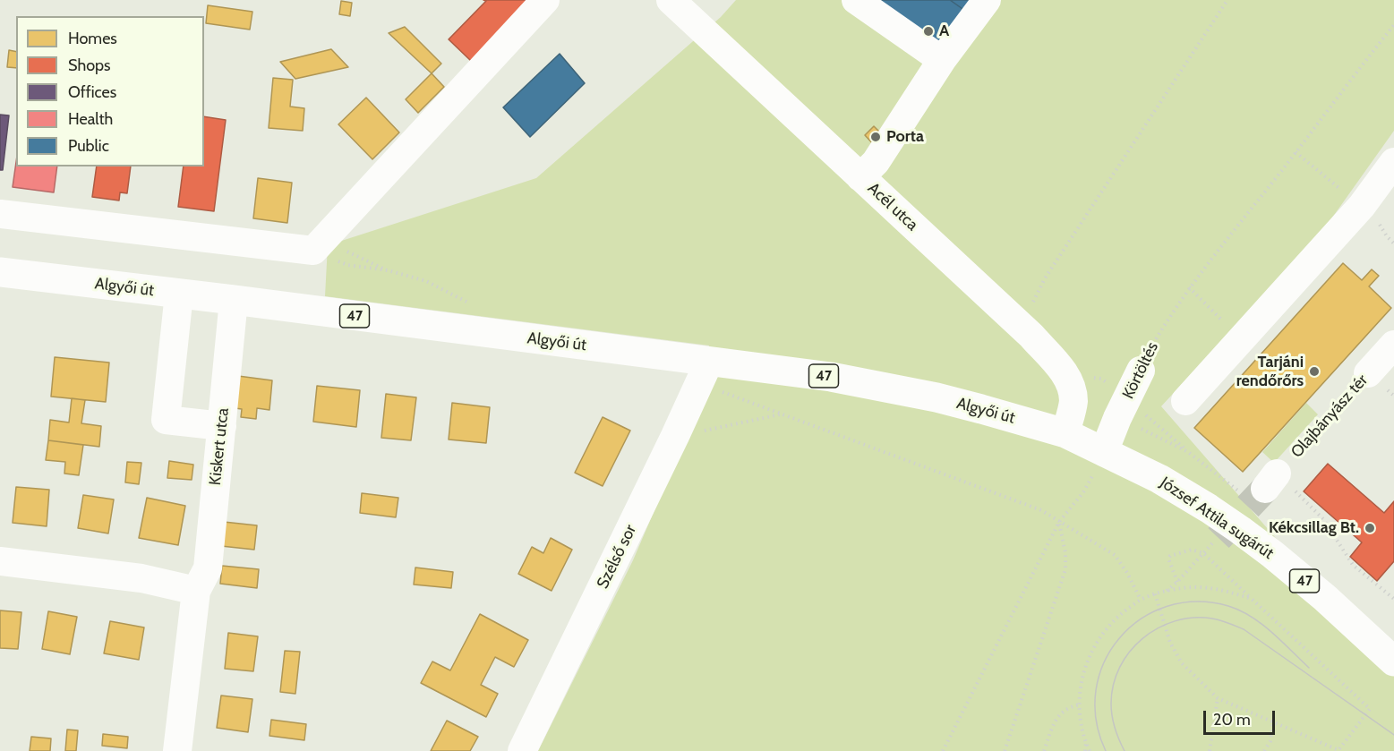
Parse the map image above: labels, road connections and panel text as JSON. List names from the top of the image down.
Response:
{
  "streets": {
    "main road": ["Algyői út", "47", "József Attila sugárút"],
    "street": [
      "Acél utca",
      "Körtöltés",
      "Olajbányász tér",
      "Kiskert utca",
      "Szélső sor"
    ]
  },
  "crossings": [
    ["Acél utca", "Algyői út"],
    ["Algyői út", "Körtöltés"],
    ["Algyői út", "Kiskert utca"],
    ["Algyői út", "József Attila sugárút"],
    ["Algyői út", "Szélső sor"],
    ["Körtöltés", "József Attila sugárút"]
  ],
  "places": [
    "A",
    "Porta",
    "Tarjáni rendőrőrs",
    "Kékcsillag Bt."
  ],
  "legend": [
    "Homes",
    "Shops",
    "Offices",
    "Health",
    "Public"
  ],
  "scale_bar": "20 m"
}
